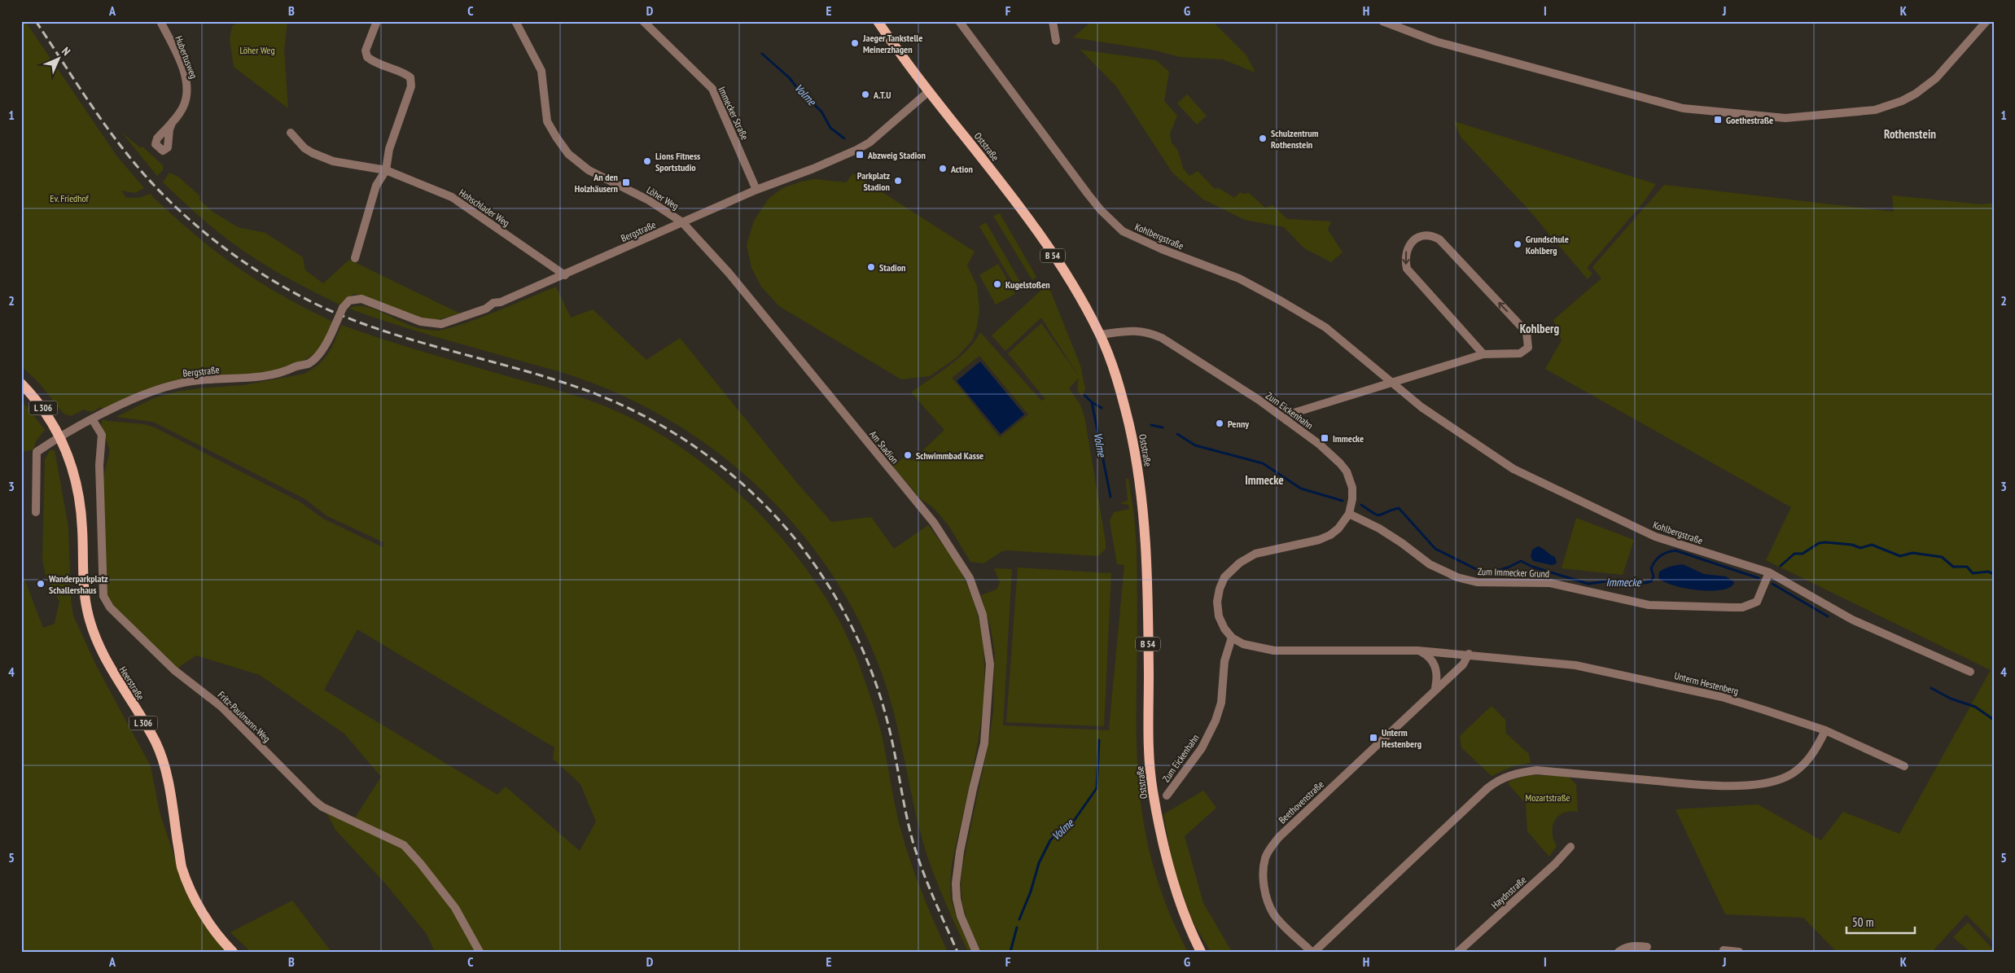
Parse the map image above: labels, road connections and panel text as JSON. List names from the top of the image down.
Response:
{
  "streets": {
    "main road": [
      "Oststraße",
      "B 54",
      "L 306",
      "Heerstraße"
    ],
    "street": [
      "Hubertusweg",
      "Immecker Straße",
      "Löher Weg",
      "Hohschlader Weg",
      "Bergstraße",
      "Kohlbergstraße",
      "Zum Eickenhahn",
      "Am Stadion",
      "Zum Immecker Grund",
      "Unterm Hestenberg",
      "Fritz-Paulmann-Weg",
      "Beethovenstraße",
      "Haydnstraße"
    ]
  },
  "crossings": [
    ["Immecker Straße", "Bergstraße"],
    ["Oststraße", "Bergstraße"],
    ["Oststraße", "Zum Eickenhahn"],
    ["Löher Weg", "Bergstraße"],
    ["Löher Weg", "Am Stadion"],
    ["Hohschlader Weg", "Bergstraße"],
    ["Bergstraße", "Am Stadion"],
    ["Bergstraße", "Heerstraße"],
    ["Bergstraße", "Fritz-Paulmann-Weg"],
    ["Kohlbergstraße", "Zum Immecker Grund"],
    ["Zum Eickenhahn", "Zum Immecker Grund"],
    ["Zum Eickenhahn", "Unterm Hestenberg"]
  ],
  "districts": ["Rothenstein", "Kohlberg", "Immecke"],
  "water": ["Volme", "Immecke"],
  "parks": ["Löher Weg", "Ev. Friedhof", "Mozartstraße"],
  "places": {
    "other": [
      "Jaeger Tankstelle Meinerzhagen",
      "A.T.U",
      "Schulzentrum Rothenstein",
      "Lions Fitness Sportstudio",
      "Action",
      "Parkplatz Stadion",
      "Grundschule Kohlberg",
      "Stadion",
      "Kugelstoßen",
      "Penny",
      "Schwimmbad Kasse",
      "Wanderparkplatz Schallershaus"
    ],
    "transit": [
      "Goethestraße",
      "Abzweig Stadion",
      "An den Holzhäusern",
      "Immecke",
      "Unterm Hestenberg"
    ]
  },
  "scale_bar": "50 m",
  "north": "top right",
  "grid": {
    "columns": [
      "A",
      "B",
      "C",
      "D",
      "E",
      "F",
      "G",
      "H",
      "I",
      "J",
      "K"
    ],
    "rows": [
      "1",
      "2",
      "3",
      "4",
      "5"
    ]
  }
}
